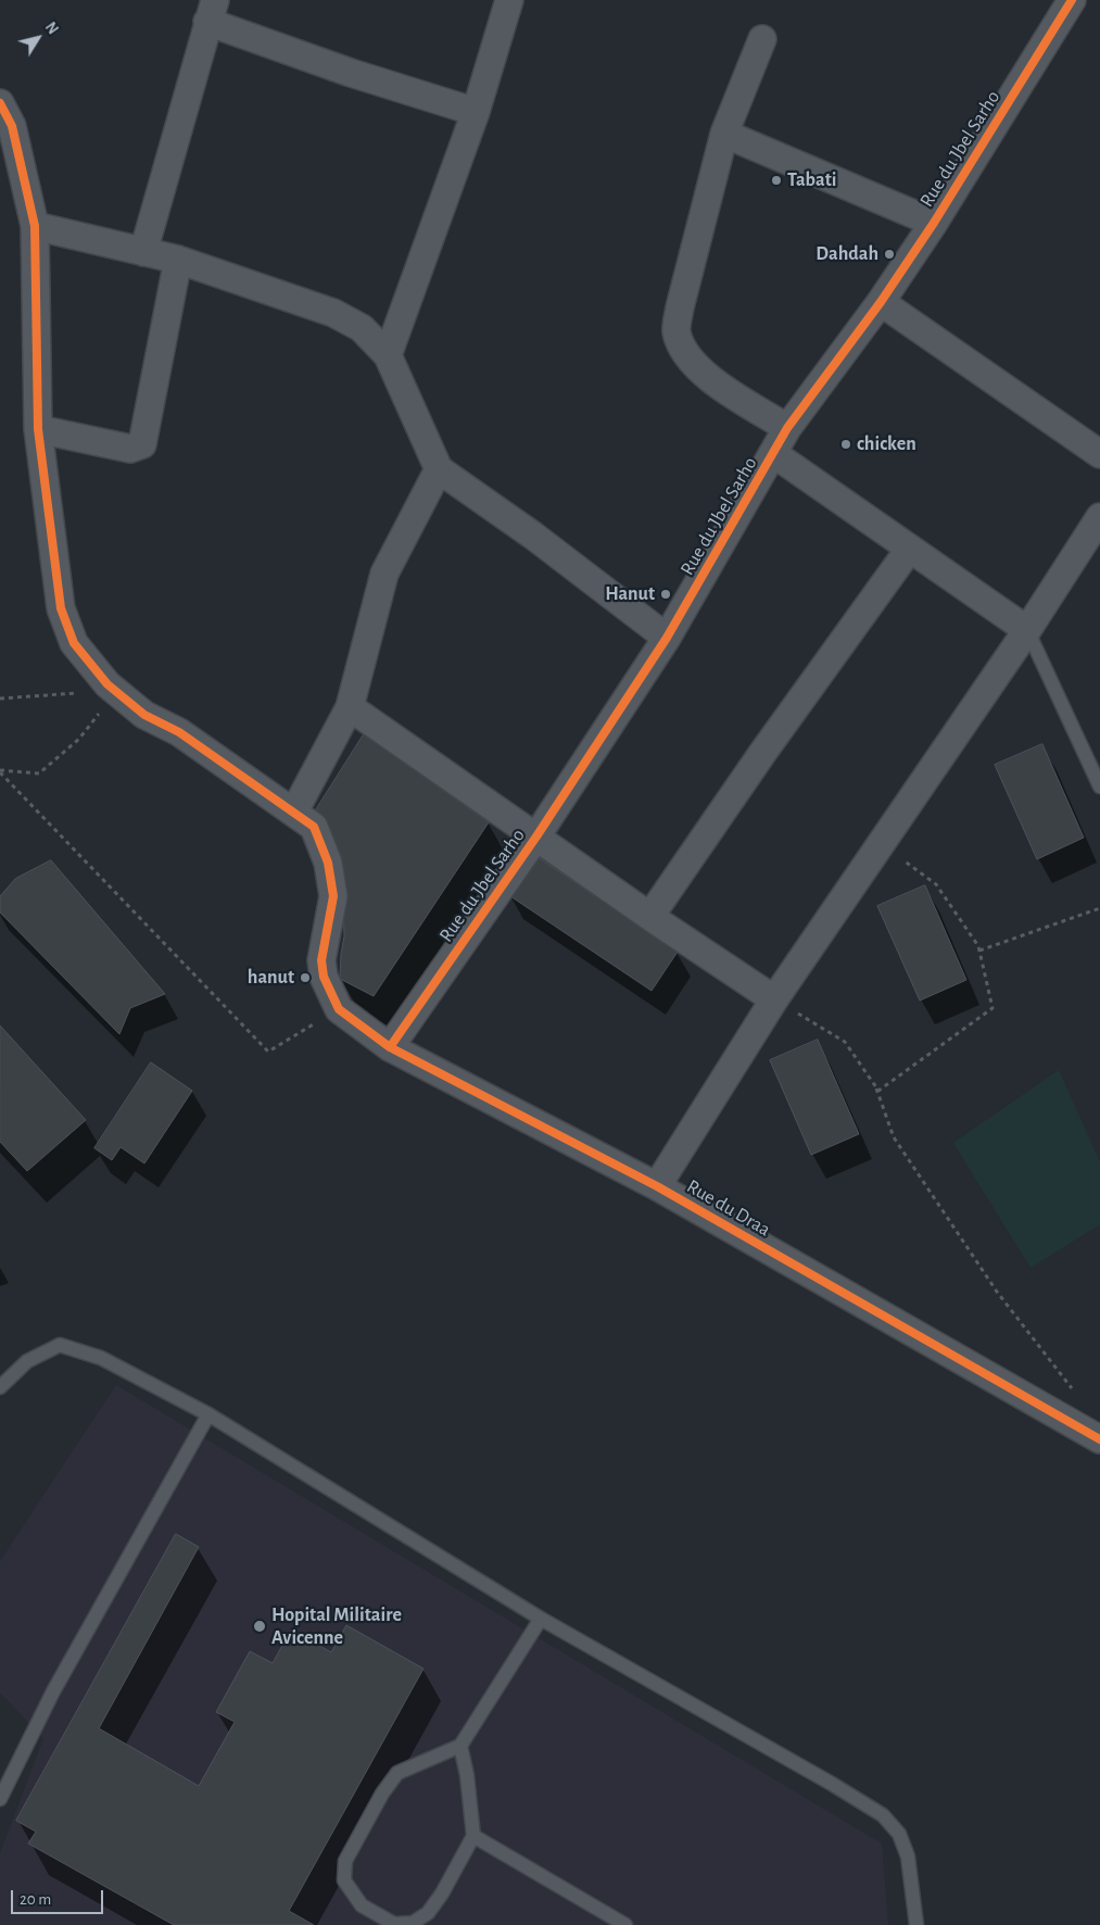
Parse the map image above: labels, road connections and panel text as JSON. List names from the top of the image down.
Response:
{
  "streets": {
    "street": ["Rue du Jbel Sarho", "Rue du Draa"]
  },
  "crossings": [
    ["Rue du Jbel Sarho", "Rue du Draa"]
  ],
  "places": [
    "Tabati",
    "Dahdah",
    "chicken",
    "Hanut",
    "hanut",
    "Hopital Militaire Avicenne"
  ],
  "scale_bar": "20 m",
  "north": "top right"
}
